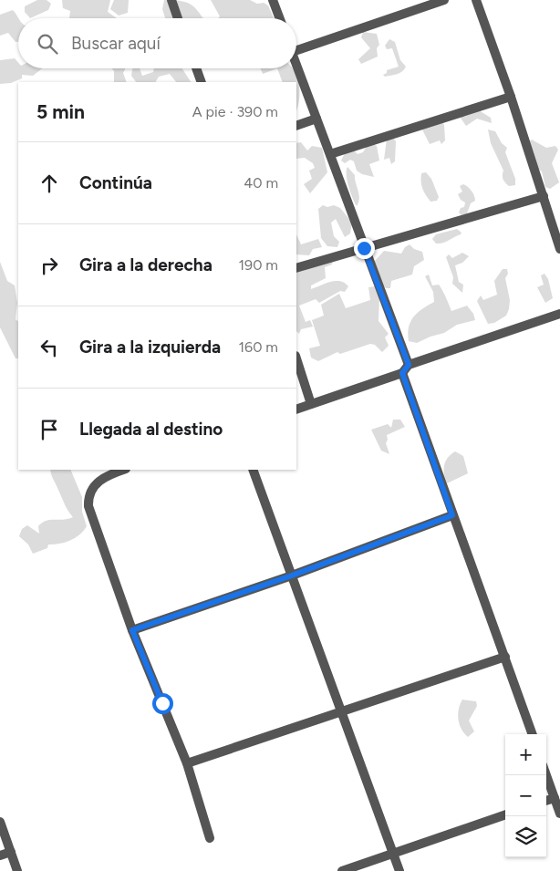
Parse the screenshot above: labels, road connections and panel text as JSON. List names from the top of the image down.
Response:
{
  "page": {
    "search": "Buscar aquí",
    "heading": ["5 min", "A pie · 390 m"],
    "list": [
      ["Continúa", "40 m"],
      ["Gira a la derecha", "190 m"],
      ["Gira a la izquierda", "160 m"],
      "Llegada al destino"
    ],
    "map_buttons": ["+", "−"]
  }
}
